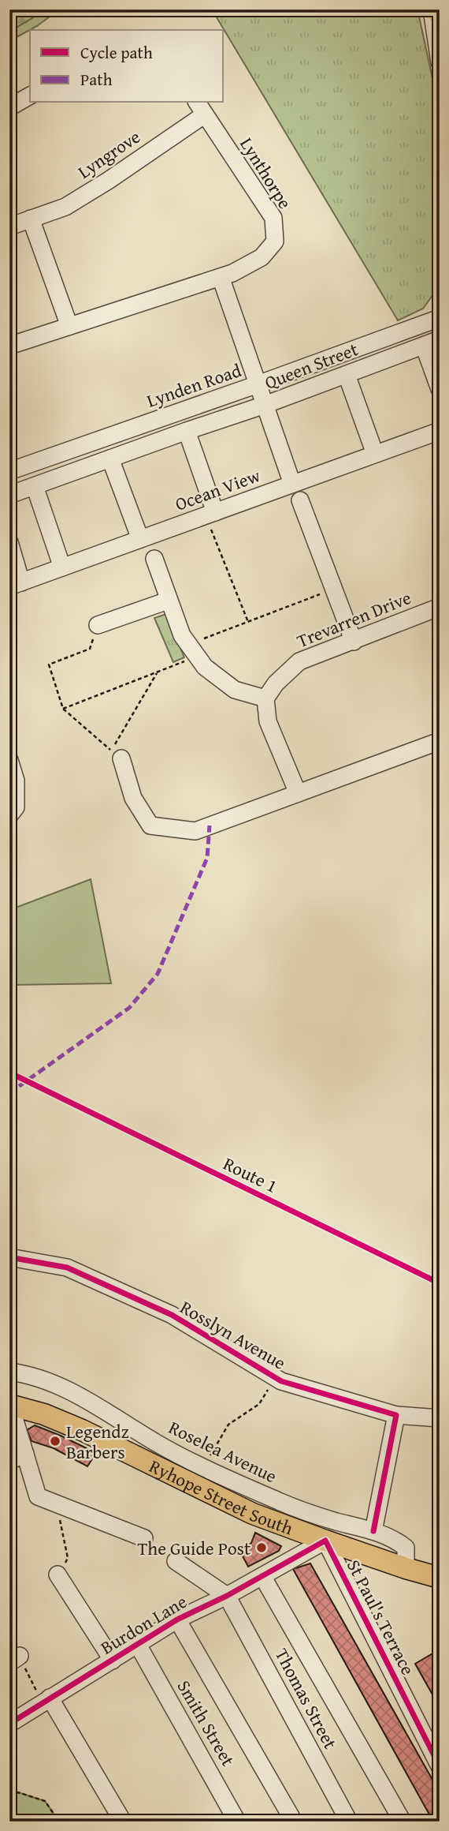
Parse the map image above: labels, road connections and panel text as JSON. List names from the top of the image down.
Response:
{
  "streets": {
    "main road": ["Ryhope Street South"],
    "street": [
      "Lyngrove",
      "Lynthorpe",
      "Queen Street",
      "Lynden Road",
      "Ocean View",
      "Trevarren Drive",
      "Rosslyn Avenue",
      "Roselea Avenue",
      "St Paul's Terrace",
      "Burdon Lane",
      "Thomas Street",
      "Smith Street"
    ],
    "cycle path": ["Route 1"]
  },
  "crossings": [
    ["Lyngrove", "Lynthorpe"],
    ["Roselea Avenue", "Ryhope Street South"],
    ["Ryhope Street South", "St Paul's Terrace"],
    ["Ryhope Street South", "Burdon Lane"],
    ["St Paul's Terrace", "Burdon Lane"],
    ["Burdon Lane", "Thomas Street"],
    ["Burdon Lane", "Smith Street"]
  ],
  "places": ["Legendz Barbers", "The Guide Post"],
  "legend": ["Cycle path", "Path"]
}
